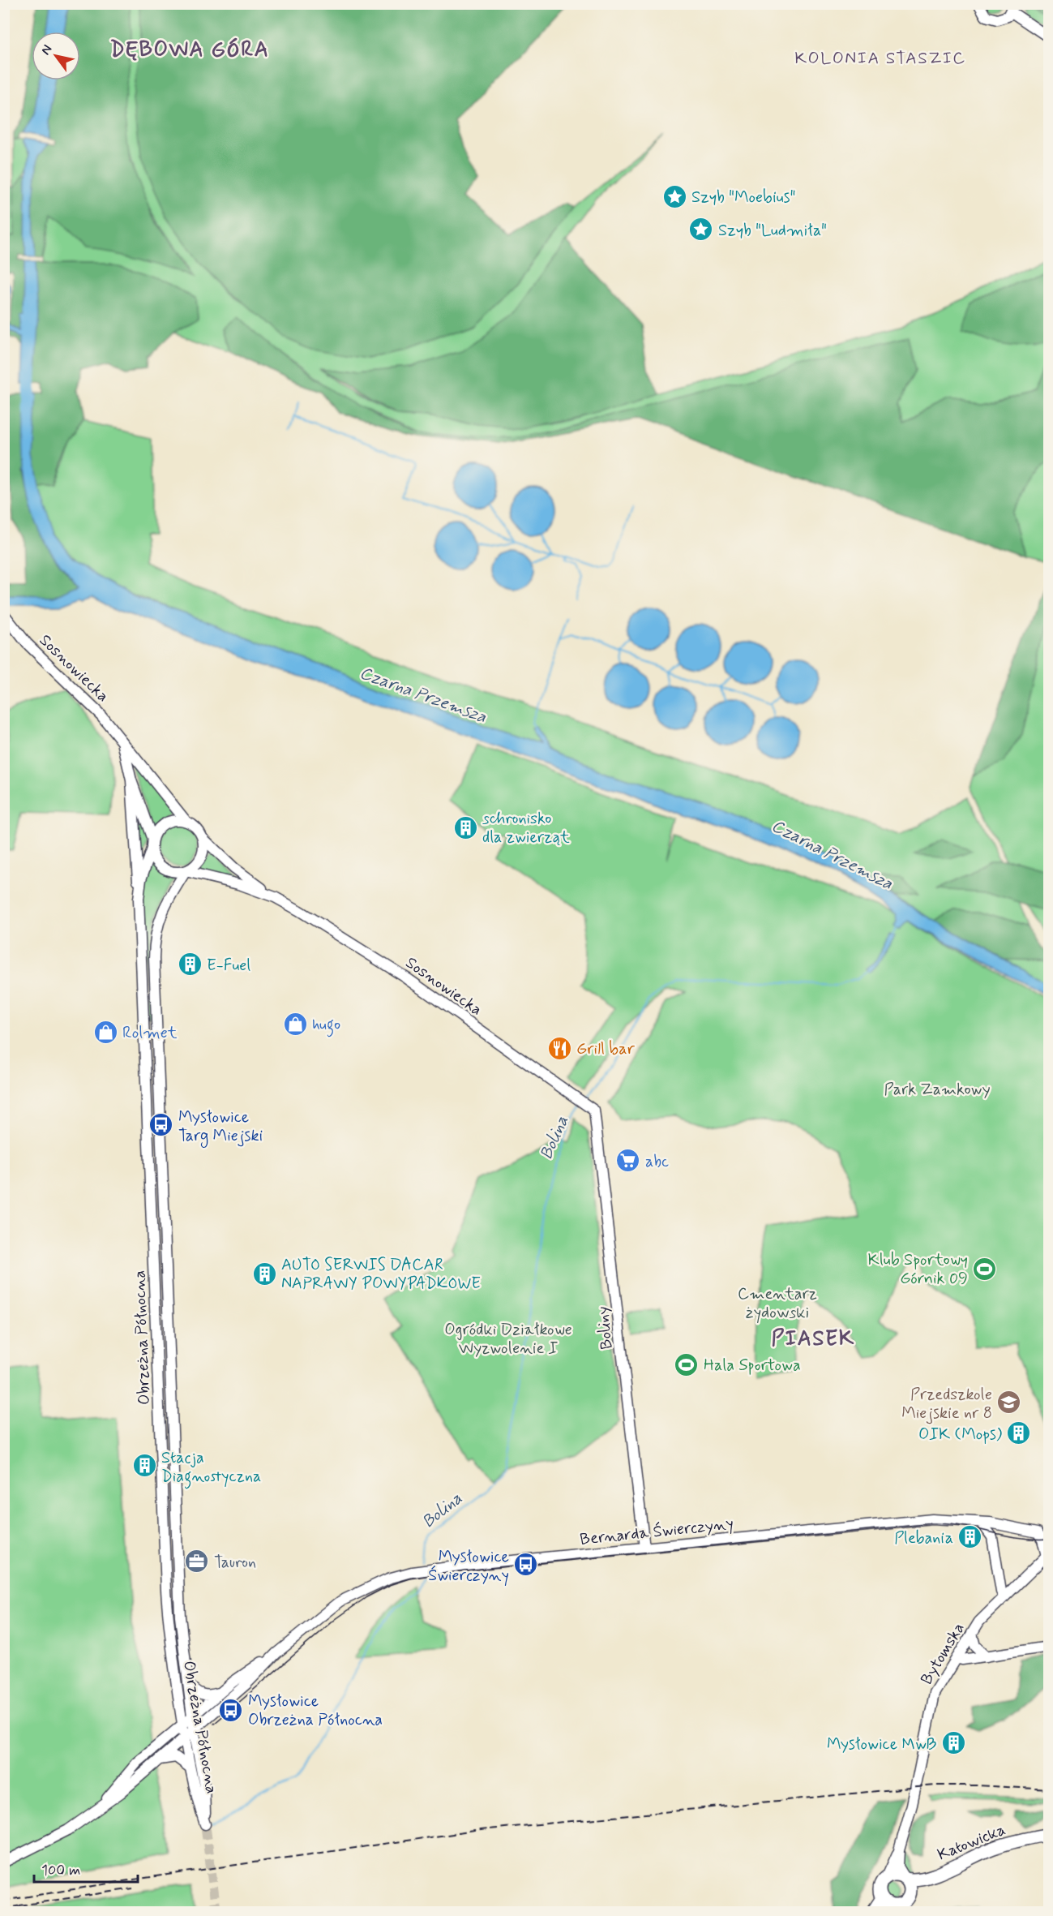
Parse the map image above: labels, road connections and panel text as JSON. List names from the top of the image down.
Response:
{
  "streets": {
    "main road": ["Katowicka"],
    "street": [
      "Sosnowiecka",
      "Boliny",
      "Obrzeżna Północna",
      "Bernarda Świerczyny",
      "Bytomska"
    ]
  },
  "crossings": [
    ["Sosnowiecka", "Boliny"],
    ["Sosnowiecka", "Obrzeżna Północna"],
    ["Boliny", "Bernarda Świerczyny"],
    ["Obrzeżna Północna", "Bernarda Świerczyny"],
    ["Bernarda Świerczyny", "Bytomska"],
    ["Bytomska", "Katowicka"]
  ],
  "districts": ["DĘBOWA GÓRA", "KOLONIA STASZIC", "PIASEK"],
  "water": ["Czarna Przemsza", "Bolina"],
  "parks": ["Park Zamkowy", "Cmentarz żydowski", "Ogródki Działkowe Wyzwolenie I"],
  "places": {
    "place": ["Szyb \"Moebius\"", "Szyb \"Ludmiła\""],
    "building": [
      "schronisko dla zwierząt",
      "E-Fuel",
      "AUTO SERWIS DACAR NAPRAWY POWYPADKOWE",
      "OIK (Mops)",
      "Stacja Diagnostyczna",
      "Plebania",
      "Mysłowice MwB"
    ],
    "shop": ["hugo", "Rolmet"],
    "restaurant": ["Grill bar"],
    "bus stop": ["Mysłowice Targ Miejski", "Mysłowice Świerczyny", "Mysłowice Obrzeżna Północna"],
    "supermarket": ["abc"],
    "sports": ["Klub Sportowy Górnik 09", "Hala Sportowa"],
    "school or university": ["Przedszkole Miejskie nr 8"],
    "office": ["Tauron"]
  },
  "scale_bar": "100 m",
  "north": "top left"
}
